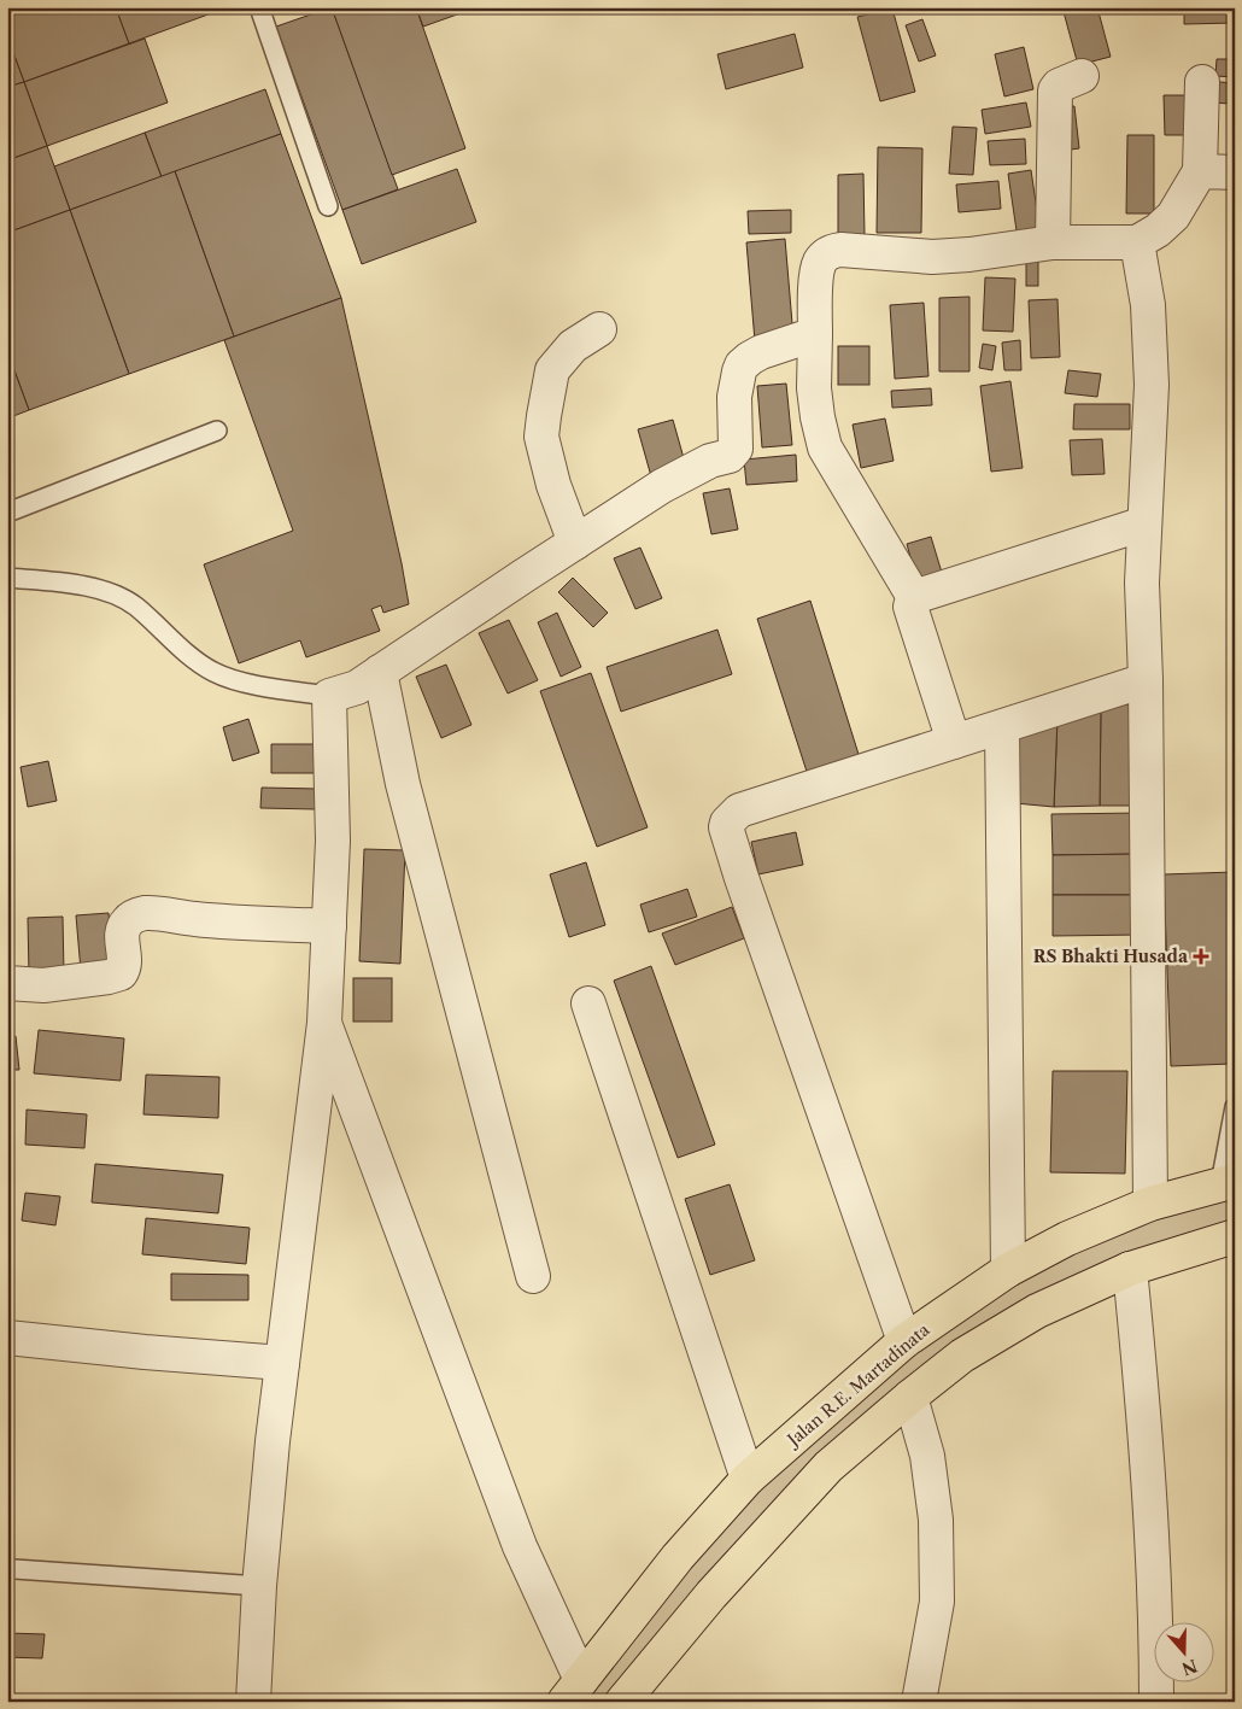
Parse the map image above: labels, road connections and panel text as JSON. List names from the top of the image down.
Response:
{
  "streets": {
    "highway": ["Jalan R.E. Martadinata"]
  },
  "places": {
    "health": ["RS Bhakti Husada"]
  },
  "north": "bottom"
}
